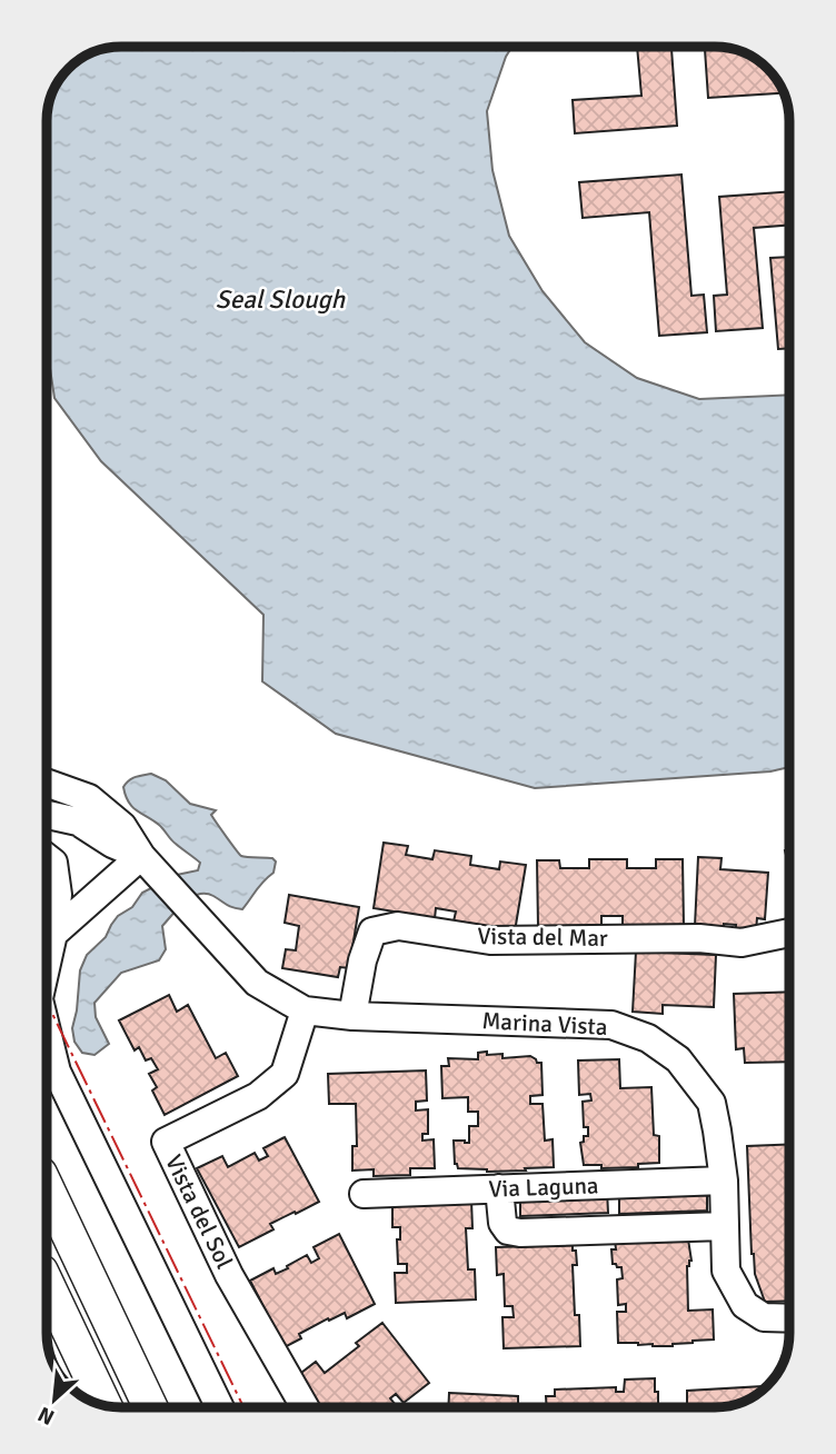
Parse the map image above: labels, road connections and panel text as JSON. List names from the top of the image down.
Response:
{
  "streets": {
    "street": [
      "Vista del Mar",
      "Marina Vista",
      "Via Laguna",
      "Vista del Sol"
    ]
  },
  "crossings": [
    ["Vista del Mar", "Marina Vista"],
    ["Marina Vista", "Via Laguna"],
    ["Marina Vista", "Vista del Sol"]
  ],
  "water": ["Seal Slough"],
  "north": "bottom left"
}
